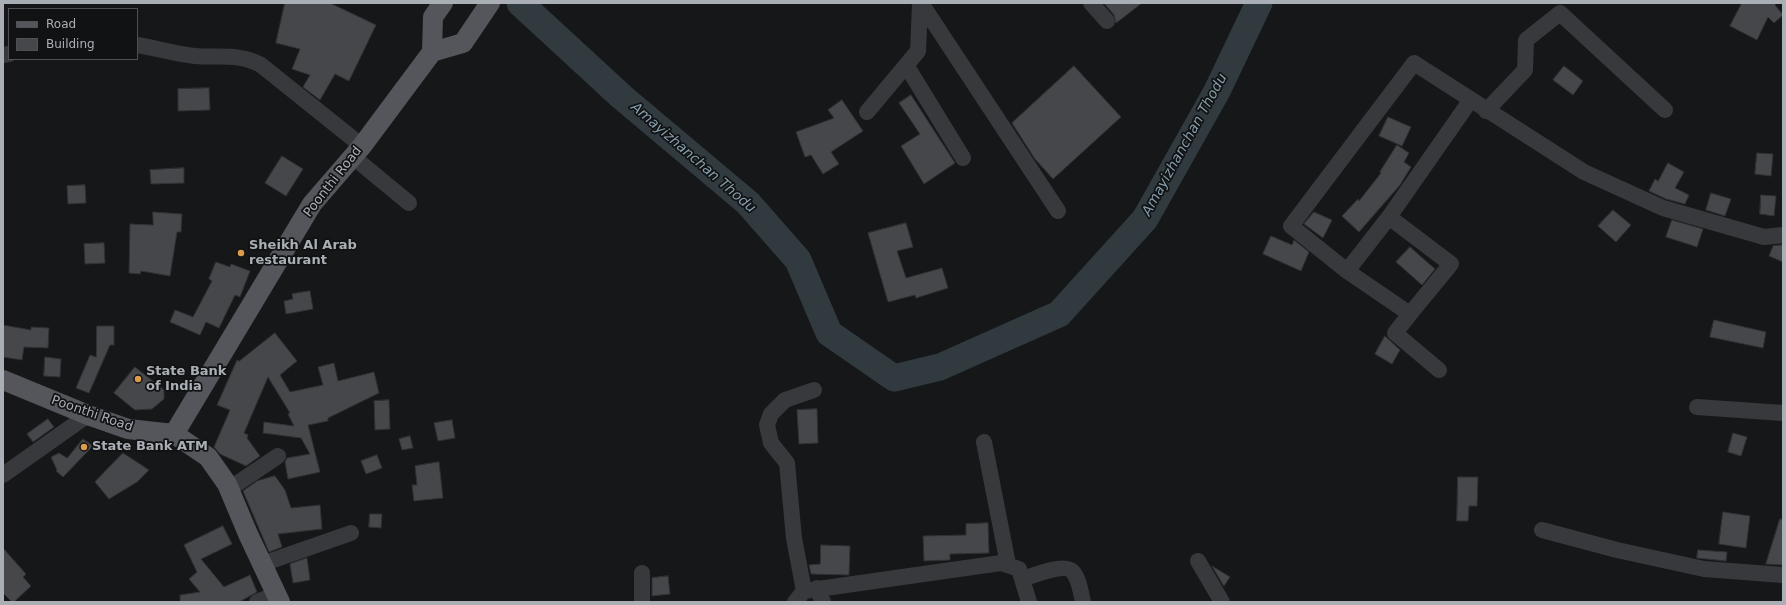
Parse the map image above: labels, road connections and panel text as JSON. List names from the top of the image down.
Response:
{
  "streets": {
    "main road": ["Poonthi Road"]
  },
  "water": ["Amayizhanchan Thodu"],
  "places": ["Sheikh Al Arab restaurant", "State Bank of India", "State Bank ATM"],
  "legend": ["Road", "Building"]
}
